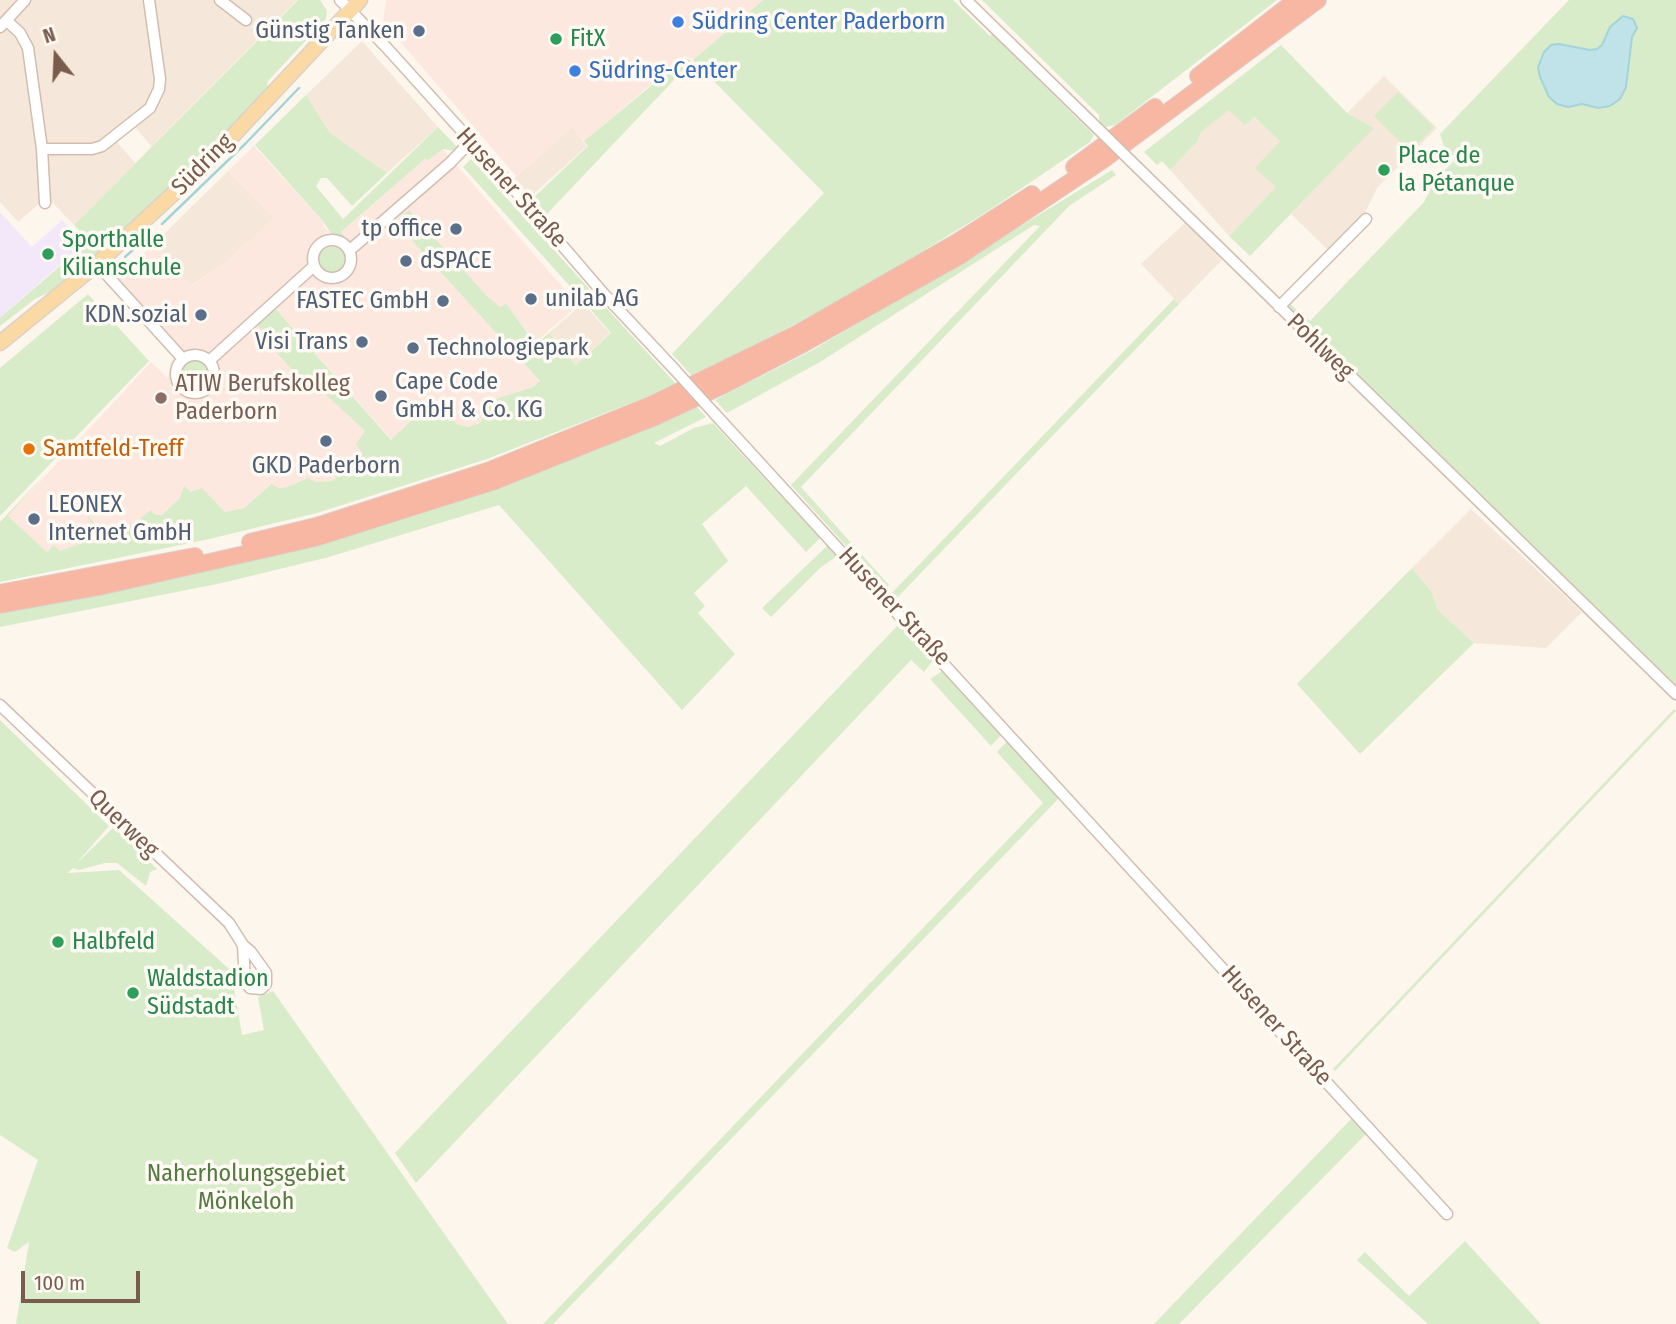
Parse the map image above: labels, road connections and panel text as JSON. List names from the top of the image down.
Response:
{
  "streets": {
    "main road": ["Südring"],
    "street": ["Husener Straße", "Pohlweg", "Querweg"]
  },
  "crossings": [
    ["Südring", "Husener Straße"]
  ],
  "parks": ["Naherholungsgebiet Mönkeloh"],
  "places": [
    "Südring Center Paderborn",
    "Günstig Tanken",
    "FitX",
    "Südring-Center",
    "Place de la Pétanque",
    "tp office",
    "Sporthalle Kilianschule",
    "dSPACE",
    "unilab AG",
    "FASTEC GmbH",
    "KDN.sozial",
    "Visi Trans",
    "Technologiepark",
    "Cape Code GmbH & Co. KG",
    "ATIW Berufskolleg Paderborn",
    "GKD Paderborn",
    "Samtfeld-Treff",
    "LEONEX Internet GmbH",
    "Halbfeld",
    "Waldstadion Südstadt"
  ],
  "scale_bar": "100 m",
  "north": "top"
}
